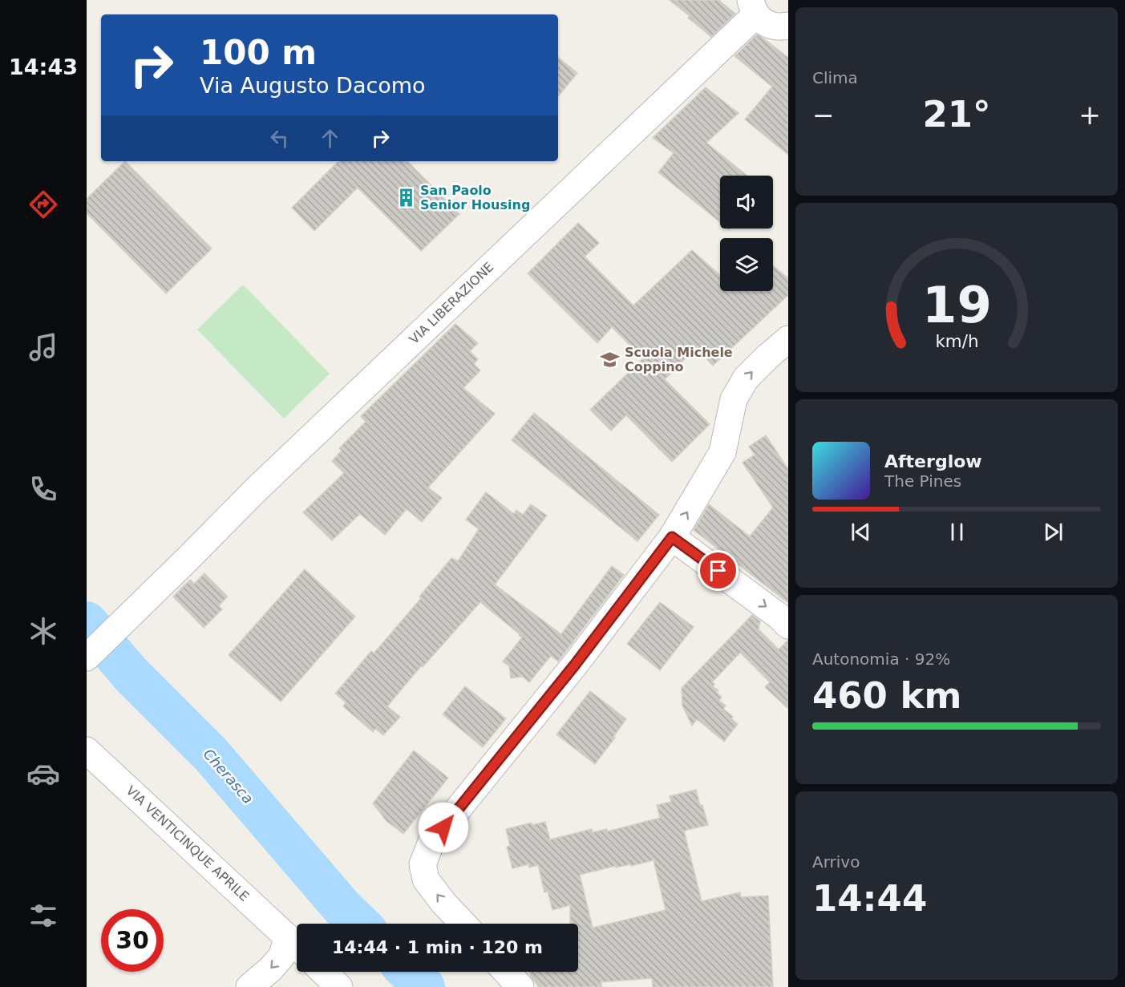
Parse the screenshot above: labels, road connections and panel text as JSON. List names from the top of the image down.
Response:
{
  "streets": {
    "street": ["VIA LIBERAZIONE", "VIA VENTICINQUE APRILE"]
  },
  "water": ["Cherasca"],
  "places": {
    "building": ["San Paolo Senior Housing"],
    "school or university": ["Scuola Michele Coppino"]
  },
  "page": {
    "tabs": "14:43",
    "tile": [
      "Clima",
      ["Autonomia · 92%", "460 km"],
      ["Arrivo", "14:44"]
    ],
    "turn": ["100 m", "Via Augusto Dacomo"],
    "heat": ["−", "21°", "+"],
    "song": ["Afterglow", "The Pines"],
    "limit": "30",
    "trip": "14:44 · 1 min · 120 m",
    "gauge": ["19", "km/h"]
  }
}
